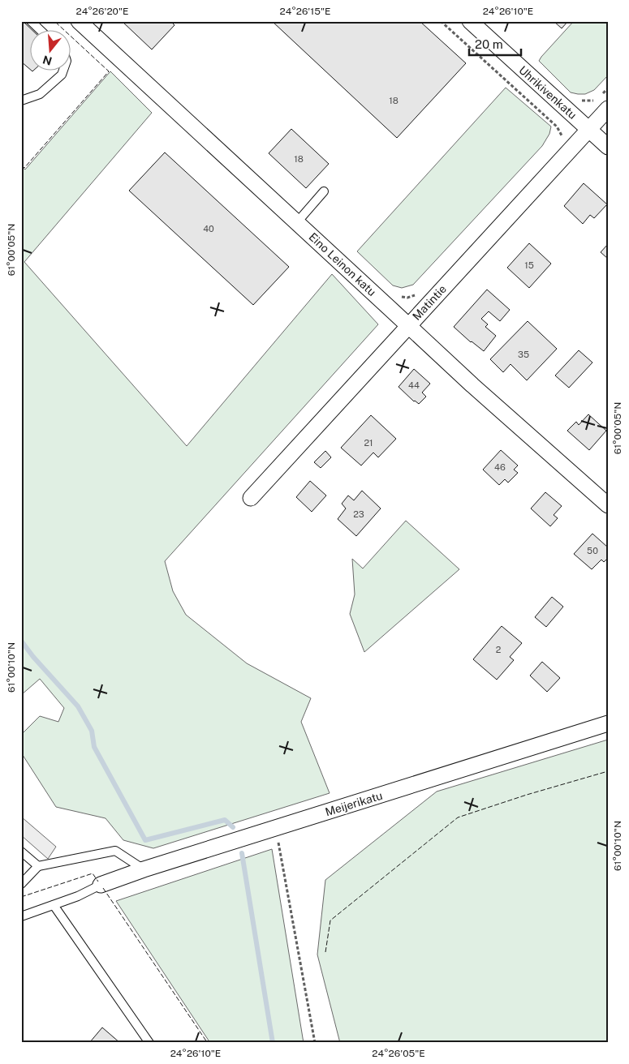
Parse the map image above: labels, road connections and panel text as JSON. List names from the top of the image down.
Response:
{
  "streets": {
    "street": [
      "Uhrikivenkatu",
      "Eino Leinon katu",
      "Matintie",
      "Meijerikatu"
    ]
  },
  "crossings": [
    ["Uhrikivenkatu", "Matintie"],
    ["Eino Leinon katu", "Matintie"]
  ],
  "house_numbers": [
    "18",
    "18",
    "40",
    "15",
    "35",
    "44",
    "21",
    "46",
    "23",
    "50",
    "2"
  ],
  "scale_bar": "20 m",
  "north": "bottom",
  "coordinates": [
    "24°26'20\"E",
    "24°26'15\"E",
    "24°26'10\"E",
    "61°00'05\"N",
    "61°00'10\"N",
    "24°26'05\"E"
  ]
}
